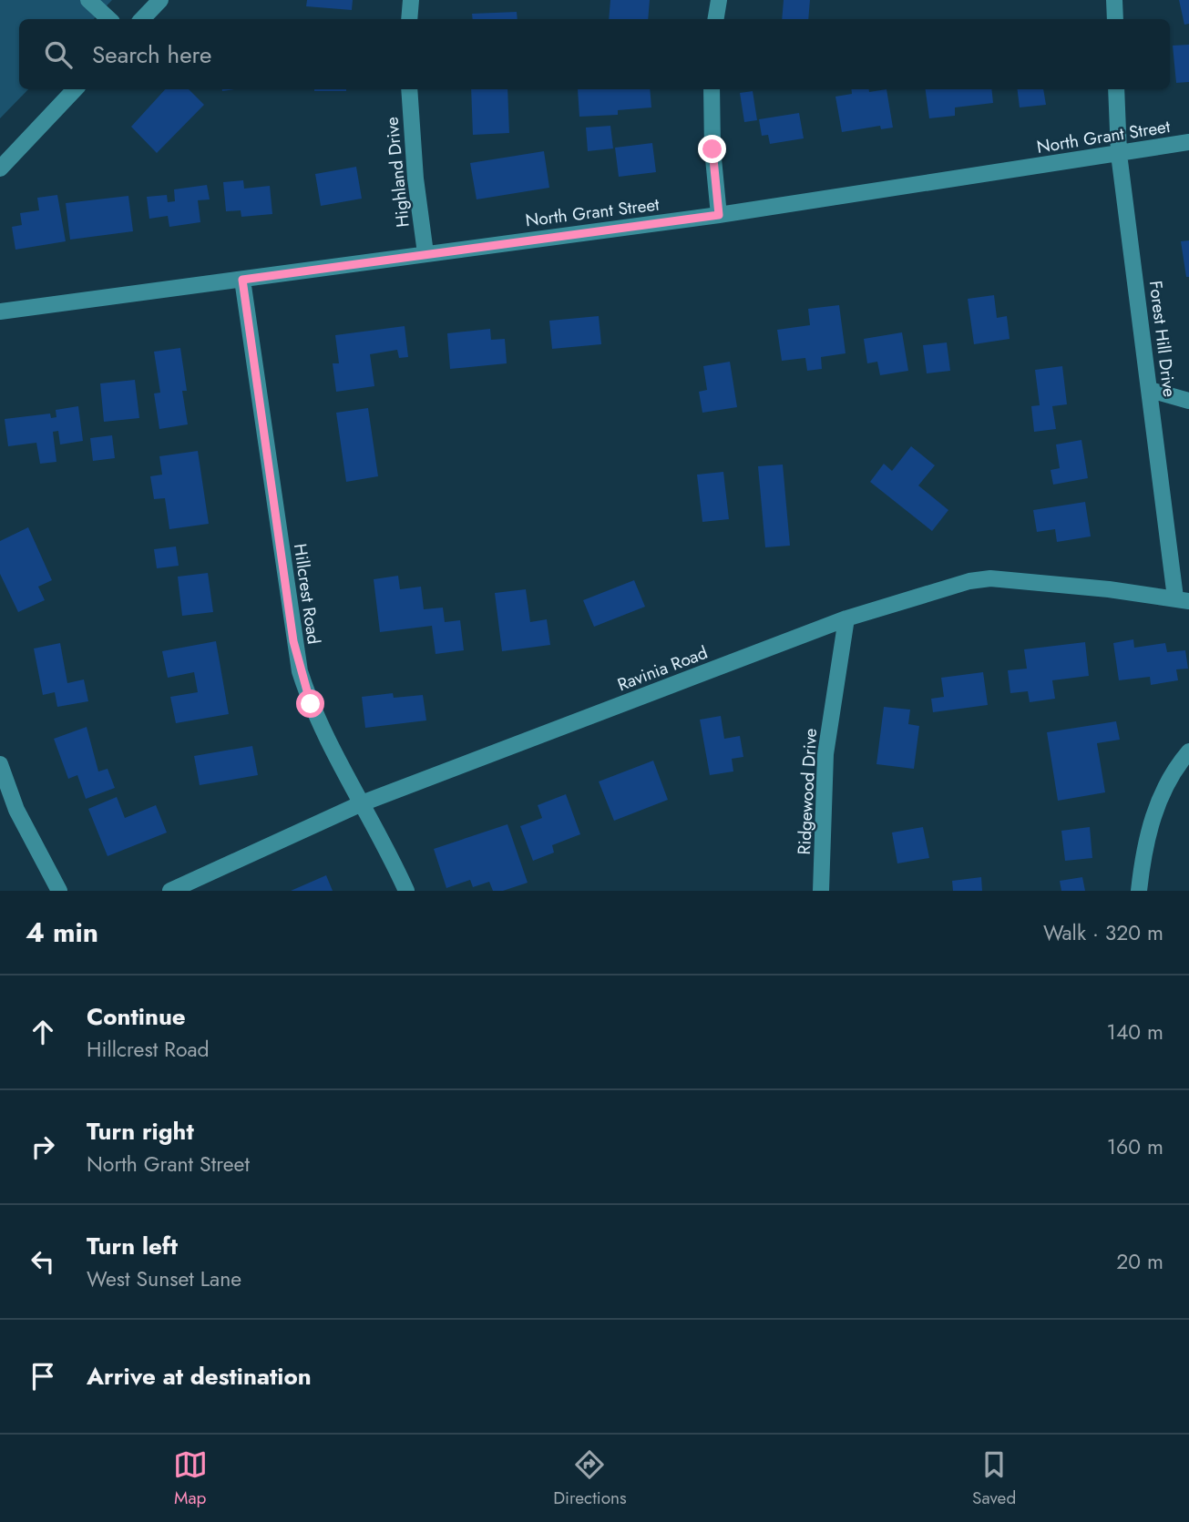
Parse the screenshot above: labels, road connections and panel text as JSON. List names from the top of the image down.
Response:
{
  "streets": {
    "street": [
      "North Grant Street",
      "Highland Drive",
      "Forest Hill Drive",
      "Hillcrest Road",
      "Ravinia Road",
      "Ridgewood Drive"
    ]
  },
  "crossings": [
    ["North Grant Street", "Highland Drive"],
    ["North Grant Street", "Forest Hill Drive"],
    ["North Grant Street", "Hillcrest Road"],
    ["Forest Hill Drive", "Ravinia Road"],
    ["Hillcrest Road", "Ravinia Road"],
    ["Ravinia Road", "Ridgewood Drive"]
  ],
  "page": {
    "search": "Search here",
    "heading": ["4 min", "Walk · 320 m"],
    "list": [
      ["Continue", "Hillcrest Road", "140 m"],
      ["Turn right", "North Grant Street", "160 m"],
      ["Turn left", "West Sunset Lane", "20 m"],
      "Arrive at destination"
    ],
    "nav": ["Map", "Directions", "Saved"]
  }
}
